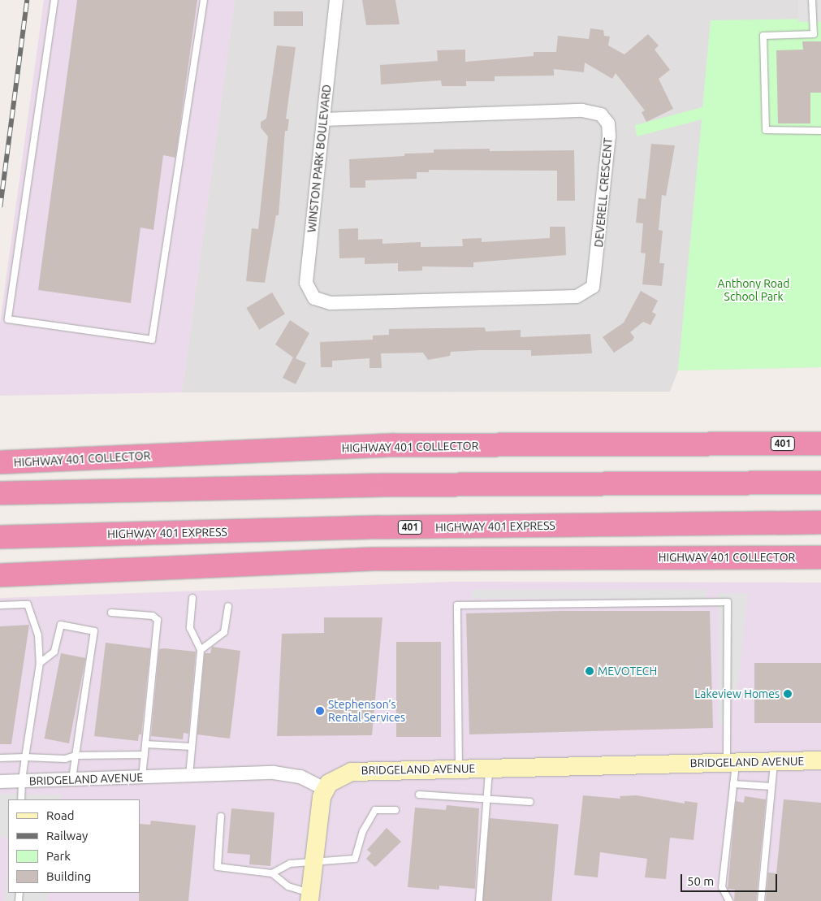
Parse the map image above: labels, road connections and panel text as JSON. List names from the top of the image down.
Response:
{
  "streets": {
    "highway": ["401", "HIGHWAY 401 COLLECTOR", "HIGHWAY 401 EXPRESS"],
    "street": ["WINSTON PARK BOULEVARD", "DEVERELL CRESCENT", "BRIDGELAND AVENUE"]
  },
  "crossings": [
    ["WINSTON PARK BOULEVARD", "DEVERELL CRESCENT"]
  ],
  "parks": ["Anthony Road School Park"],
  "places": ["MEVOTECH", "Lakeview Homes", "Stephenson’s Rental Services"],
  "legend": [
    "Road",
    "Railway",
    "Park",
    "Building"
  ],
  "scale_bar": "50 m"
}
